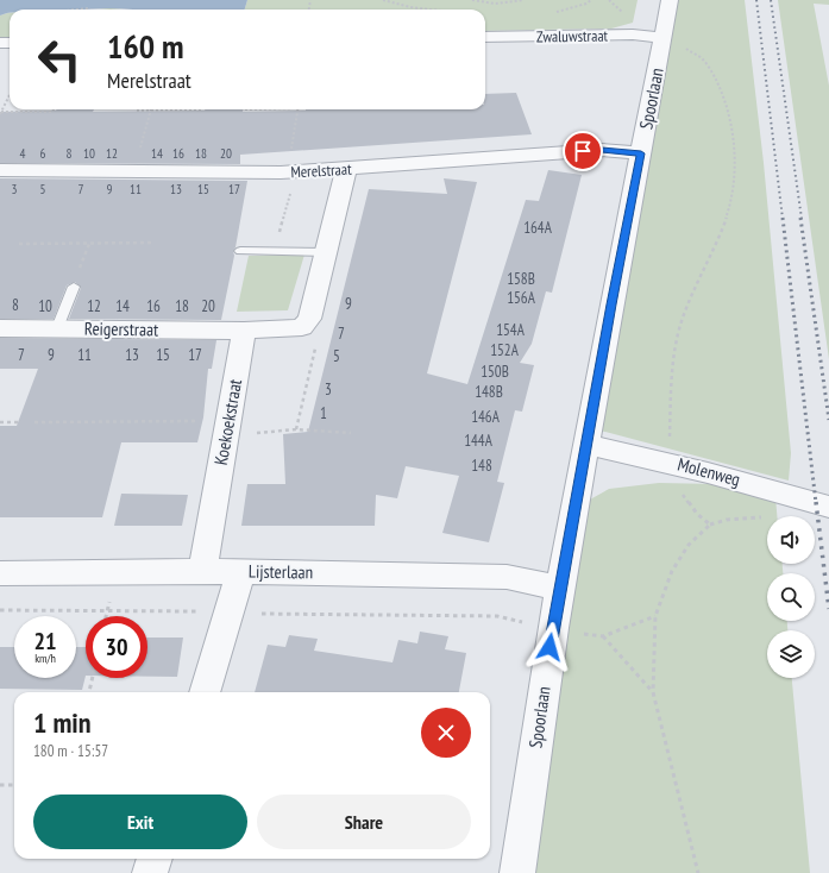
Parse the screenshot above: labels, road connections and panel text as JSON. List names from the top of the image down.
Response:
{
  "streets": {
    "street": [
      "Zwaluwstraat",
      "Spoorlaan",
      "Merelstraat",
      "Reigerstraat",
      "Koekoekstraat",
      "Molenweg",
      "Lijsterlaan"
    ]
  },
  "crossings": [
    ["Zwaluwstraat", "Spoorlaan"],
    ["Spoorlaan", "Merelstraat"],
    ["Spoorlaan", "Molenweg"],
    ["Spoorlaan", "Lijsterlaan"],
    ["Reigerstraat", "Koekoekstraat"],
    ["Koekoekstraat", "Lijsterlaan"]
  ],
  "house_numbers": [
    "4",
    "6",
    "8",
    "10",
    "12",
    "14",
    "16",
    "18",
    "20",
    "3",
    "5",
    "7",
    "9",
    "11",
    "13",
    "15",
    "17",
    "164A",
    "158B",
    "156A",
    "9",
    "8",
    "10",
    "12",
    "14",
    "16",
    "18",
    "20",
    "154A",
    "7",
    "152A",
    "7",
    "9",
    "11",
    "13",
    "15",
    "17",
    "5",
    "150B",
    "3",
    "148B",
    "1",
    "146A",
    "144A",
    "148"
  ],
  "page": {
    "turn": ["160 m", "Merelstraat"],
    "speed": "21 km/h",
    "limit": "30",
    "heading": ["1 min", "180 m · 15:57"],
    "buttons": ["Exit", "Share"]
  }
}
